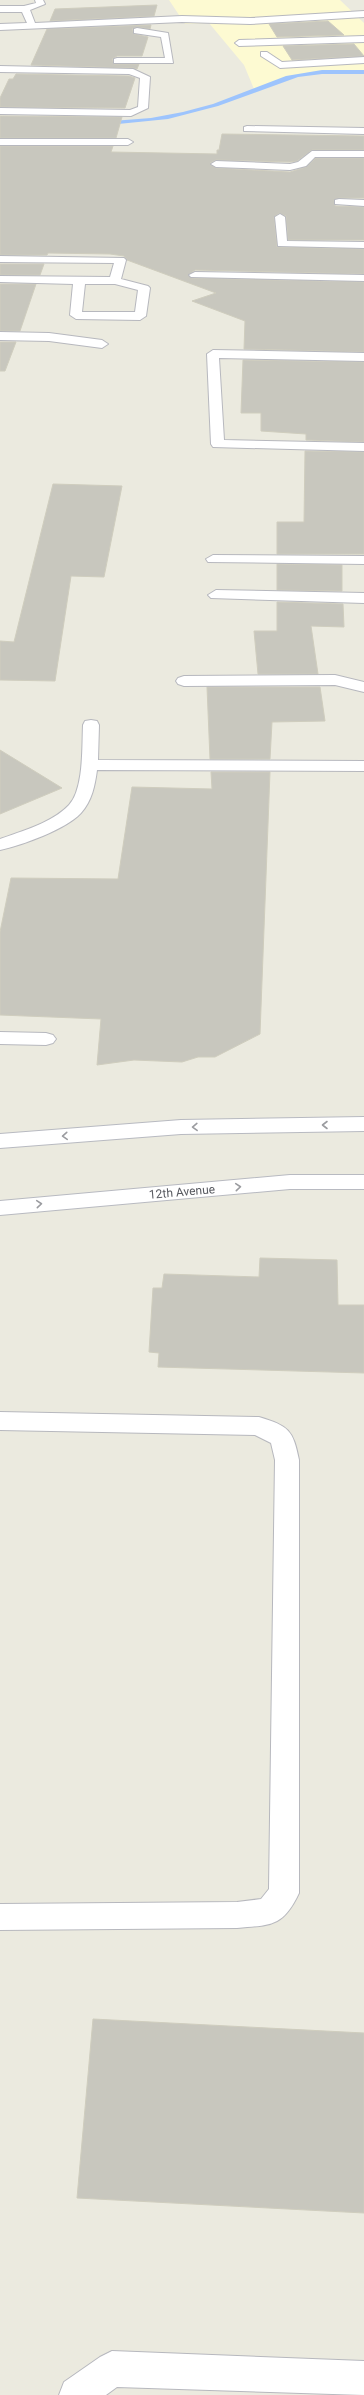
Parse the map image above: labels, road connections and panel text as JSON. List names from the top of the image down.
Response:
{
  "streets": {
    "main road": ["12th Avenue"]
  }
}
